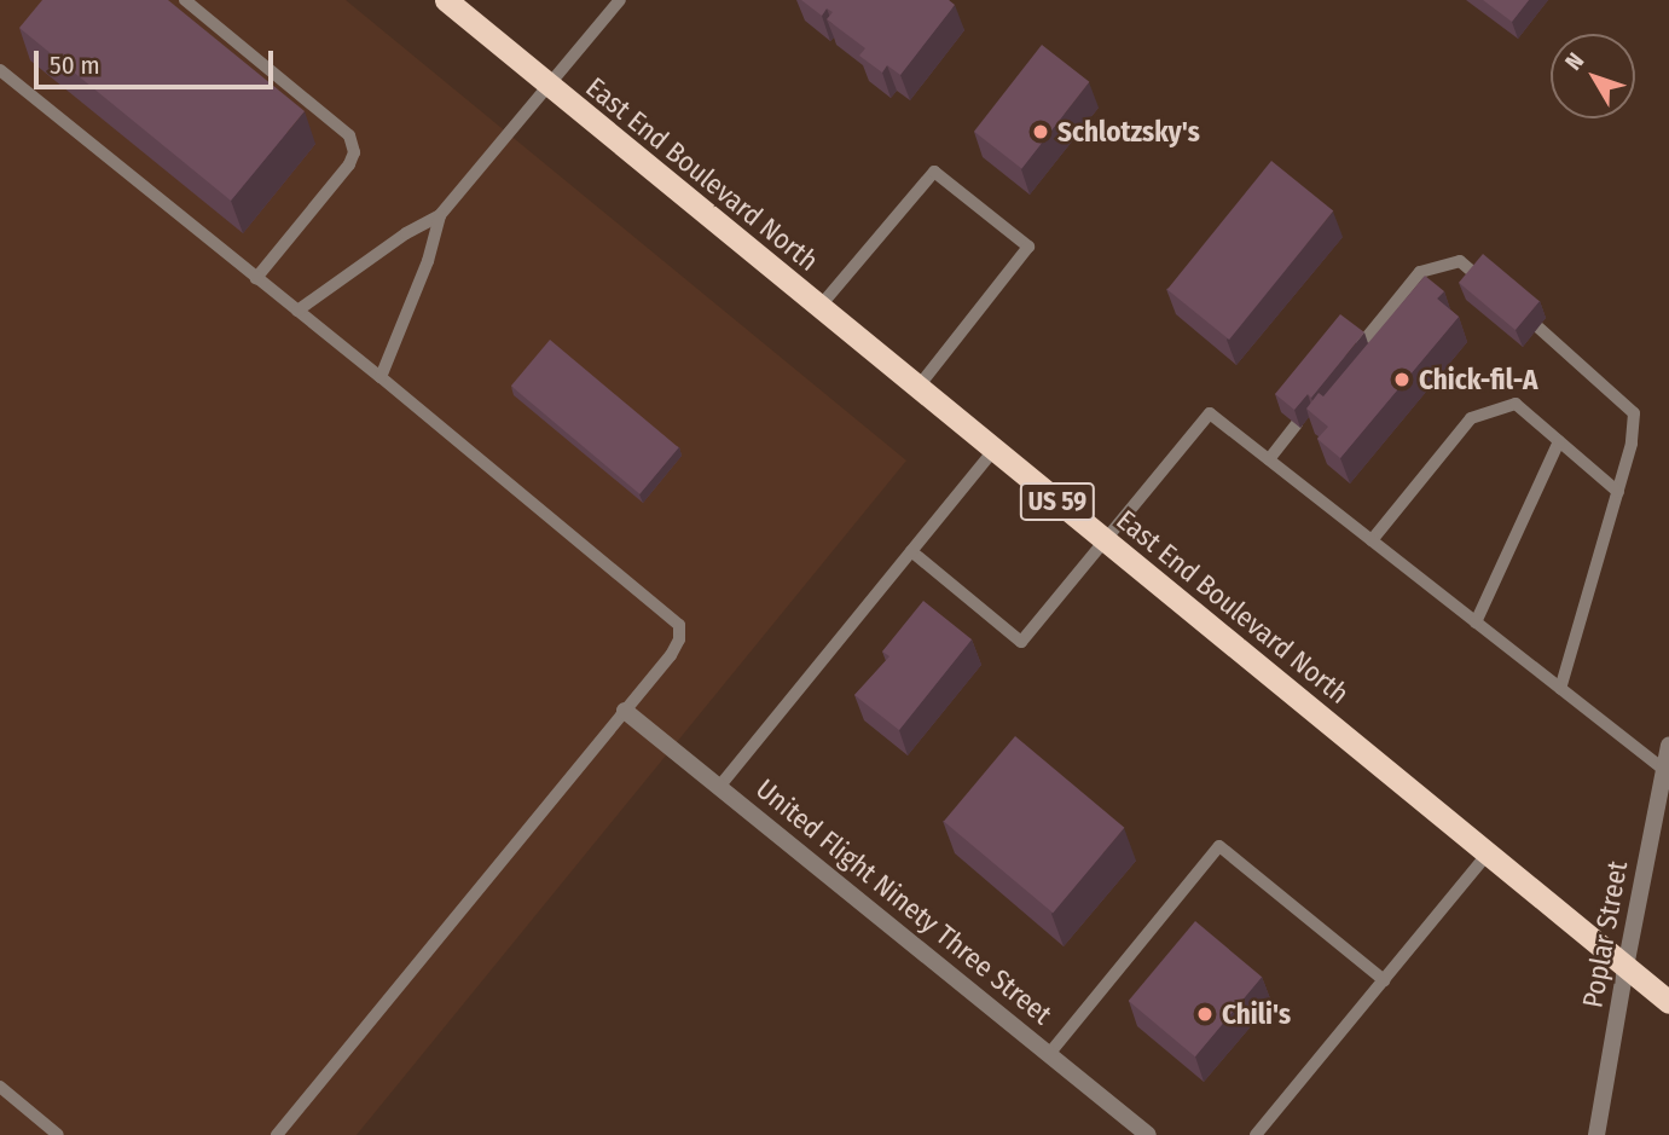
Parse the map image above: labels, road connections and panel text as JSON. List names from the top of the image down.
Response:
{
  "streets": {
    "highway": ["East End Boulevard North", "US 59"],
    "street": ["United Flight Ninety Three Street", "Poplar Street"]
  },
  "crossings": [
    ["East End Boulevard North", "Poplar Street"]
  ],
  "places": ["Schlotzsky's", "Chick-fil-A", "Chili's"],
  "scale_bar": "50 m",
  "north": "top left"
}
